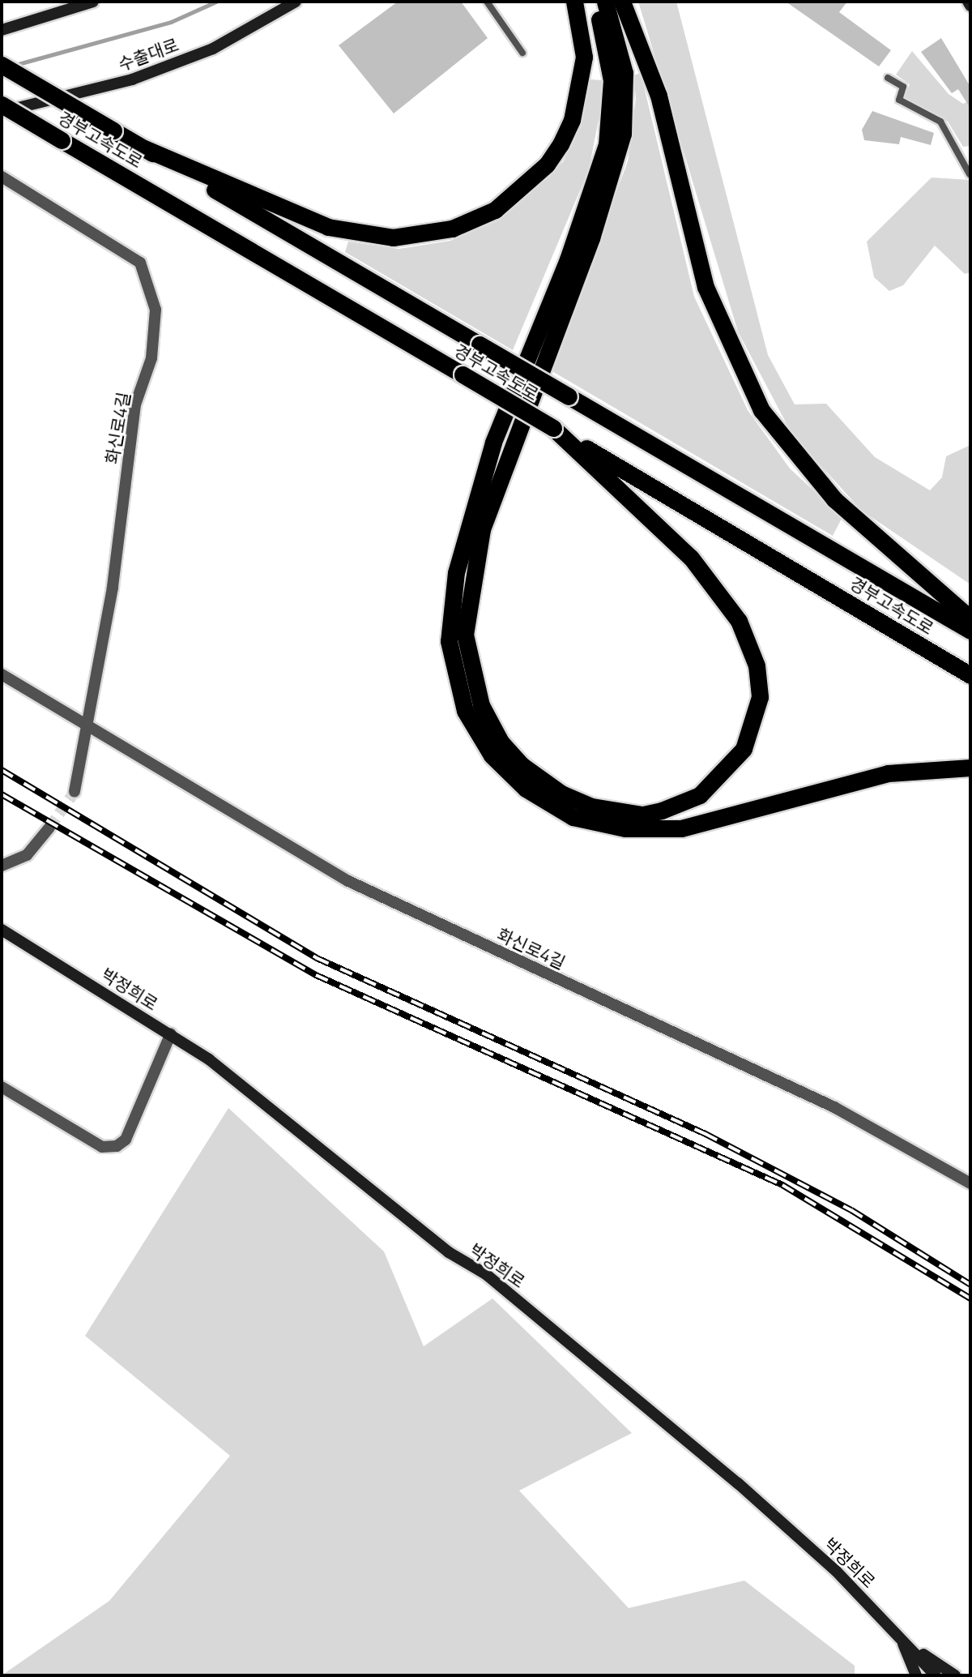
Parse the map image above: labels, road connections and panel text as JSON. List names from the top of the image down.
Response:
{
  "streets": {
    "highway": ["경부고속도로"],
    "street": ["수출대로", "화신로4길", "박정희로"]
  }
}
